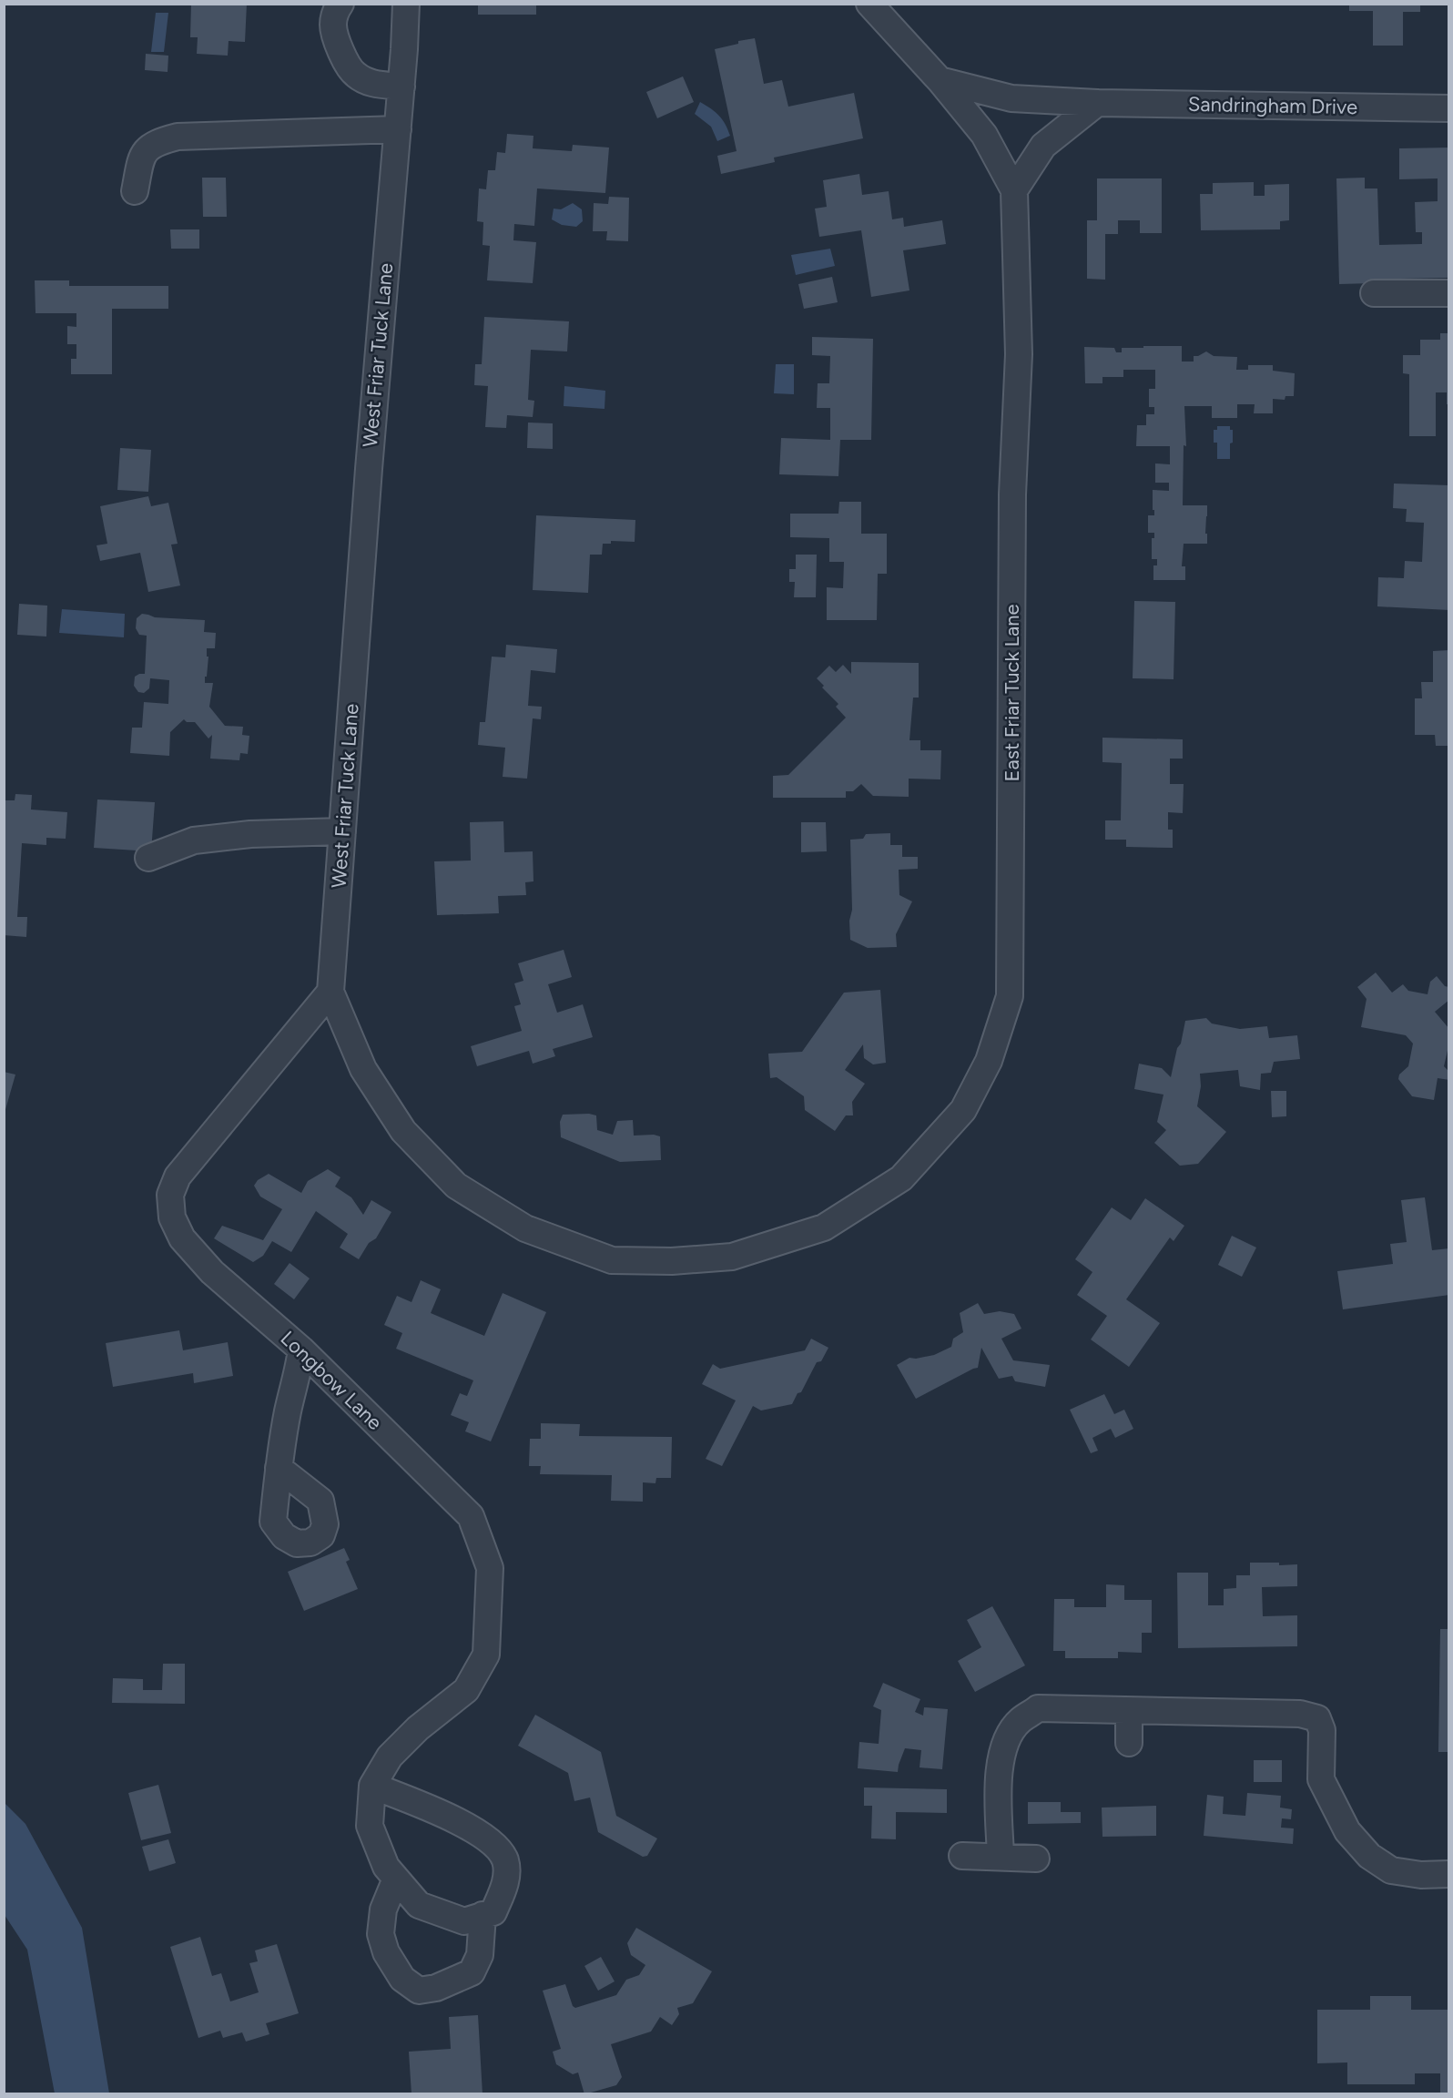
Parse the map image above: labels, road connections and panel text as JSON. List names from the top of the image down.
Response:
{
  "streets": {
    "street": [
      "Sandringham Drive",
      "West Friar Tuck Lane",
      "East Friar Tuck Lane",
      "Longbow Lane"
    ]
  },
  "crossings": [
    ["Sandringham Drive", "East Friar Tuck Lane"],
    ["West Friar Tuck Lane", "East Friar Tuck Lane"],
    ["West Friar Tuck Lane", "Longbow Lane"]
  ]
}
